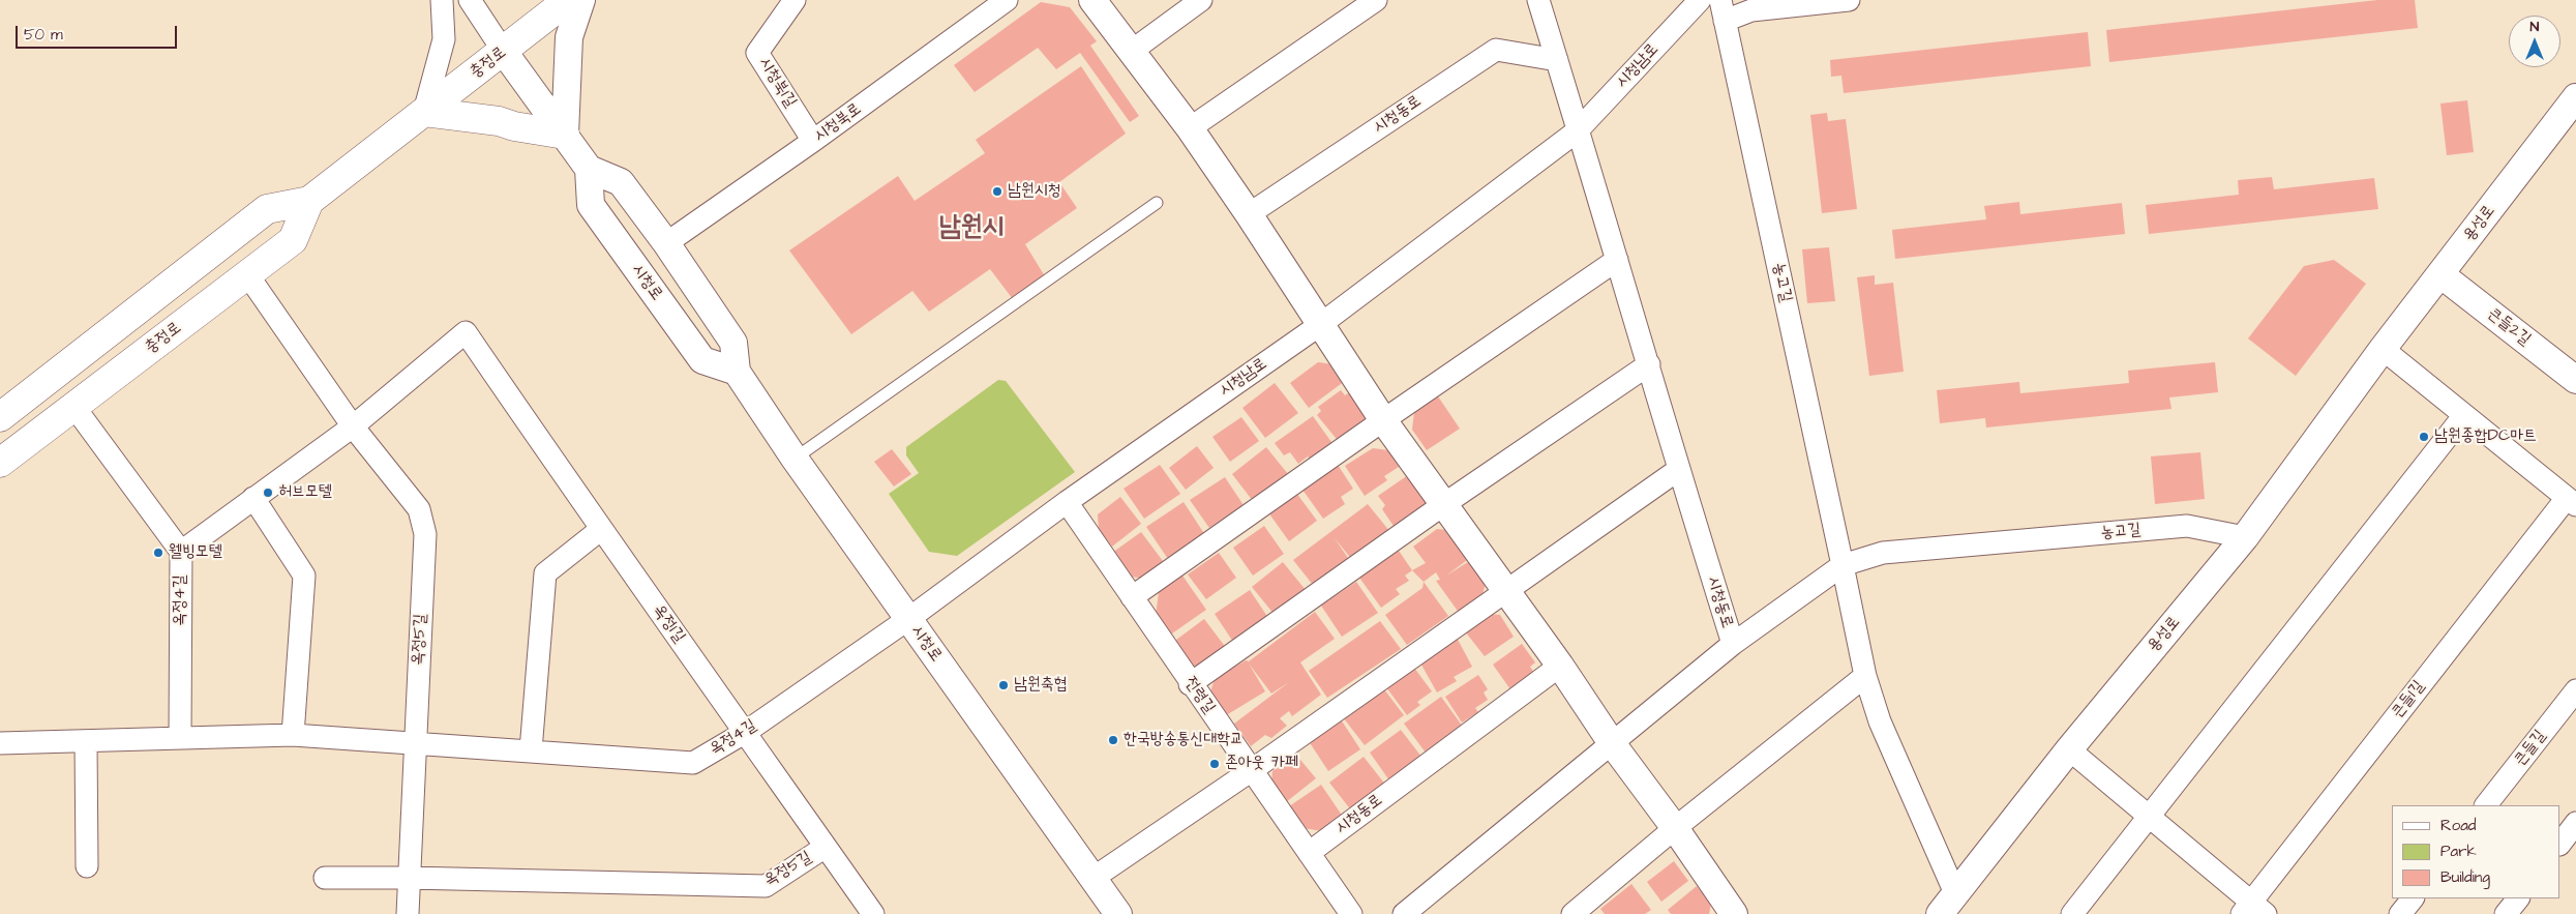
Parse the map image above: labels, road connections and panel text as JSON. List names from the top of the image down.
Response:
{
  "streets": {
    "main road": ["충정로"],
    "street": [
      "시청남로",
      "시청북1길",
      "시청동로",
      "시청북로",
      "용성로",
      "시청로",
      "농고길",
      "큰들2길",
      "옥정4길",
      "옥정1길",
      "옥정5길",
      "전령길",
      "큰들1길",
      "큰들길"
    ]
  },
  "crossings": [
    ["충정로", "옥정4길"],
    ["충정로", "옥정5길"],
    ["시청남로", "시청동로"],
    ["시청남로", "시청로"],
    ["시청남로", "옥정4길"],
    ["시청남로", "전령길"],
    ["시청북1길", "시청북로"],
    ["시청동로", "전령길"],
    ["시청북로", "시청로"],
    ["용성로", "농고길"],
    ["용성로", "큰들2길"],
    ["용성로", "큰들1길"],
    ["시청로", "옥정4길"],
    ["옥정4길", "옥정1길"],
    ["옥정4길", "옥정5길"],
    ["옥정1길", "옥정5길"]
  ],
  "districts": ["남원시"],
  "places": [
    "남원시청",
    "남원종합DC마트",
    "허브모텔",
    "웰빙모텔",
    "남원축협",
    "한국방송통신대학교",
    "존아웃 카페"
  ],
  "legend": ["Road", "Park", "Building"],
  "scale_bar": "50 m",
  "north": "top"
}
